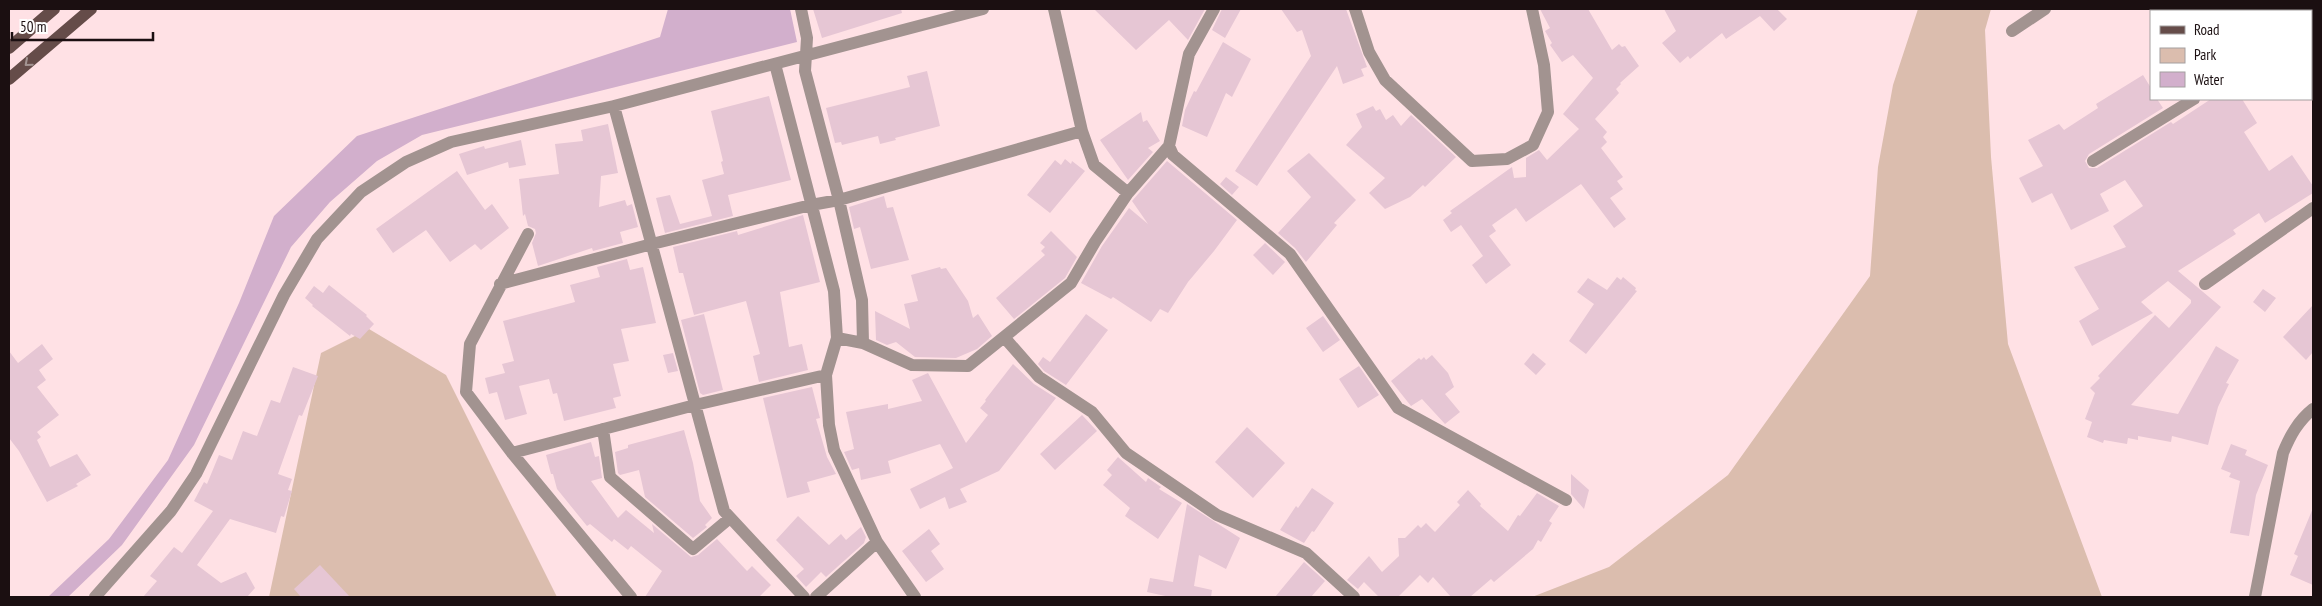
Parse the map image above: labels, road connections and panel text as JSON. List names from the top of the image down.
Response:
{
  "legend": ["Road", "Park", "Water"],
  "scale_bar": "50 m"
}
